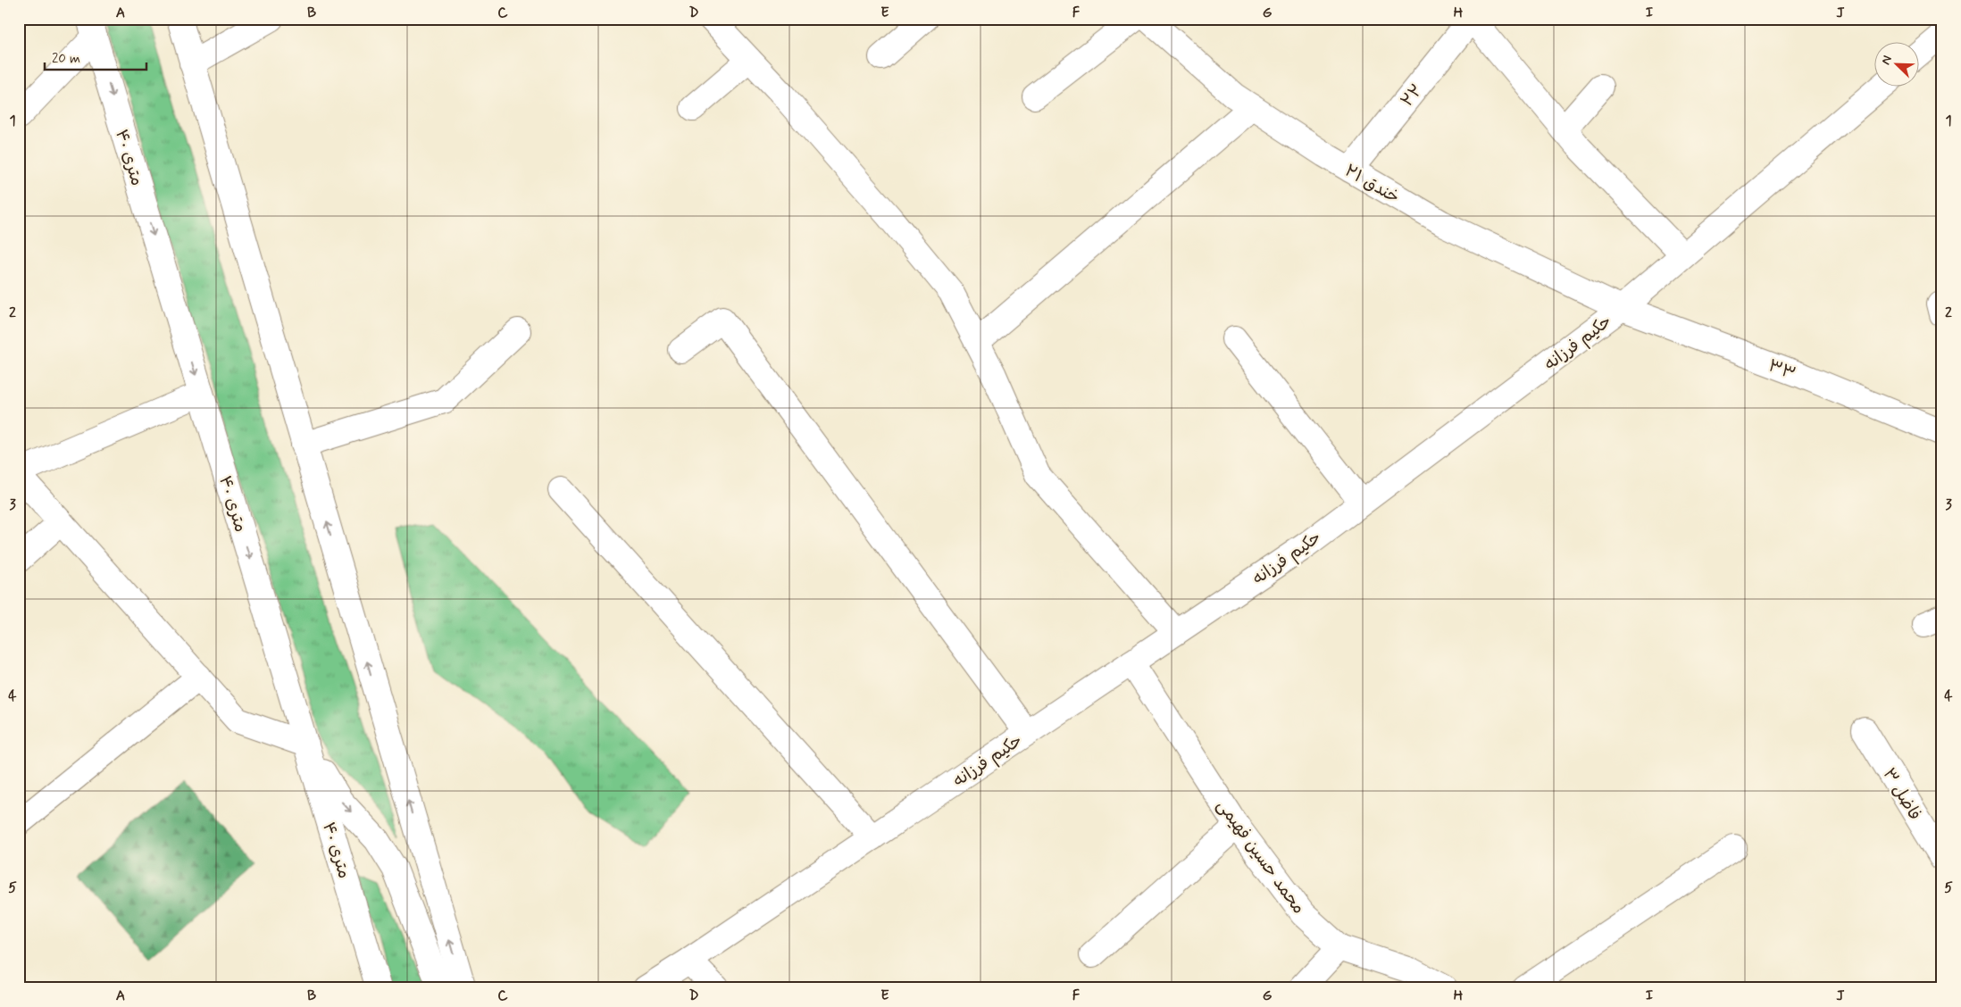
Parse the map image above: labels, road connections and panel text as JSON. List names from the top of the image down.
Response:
{
  "streets": {
    "street": [
      "۲۲",
      "۴۰ متری",
      "۲۱ خندق",
      "حکیم فرزانه",
      "۳۳",
      "فاضل ۳",
      "محمد حسین فهیمی"
    ]
  },
  "crossings": [
    ["۲۲", "۲۱ خندق"],
    ["۲۱ خندق", "حکیم فرزانه"],
    ["۲۱ خندق", "۳۳"],
    ["حکیم فرزانه", "۳۳"],
    ["حکیم فرزانه", "محمد حسین فهیمی"]
  ],
  "scale_bar": "20 m",
  "north": "top left",
  "grid": {
    "columns": [
      "A",
      "B",
      "C",
      "D",
      "E",
      "F",
      "G",
      "H",
      "I",
      "J"
    ],
    "rows": [
      "1",
      "2",
      "3",
      "4",
      "5"
    ]
  }
}
